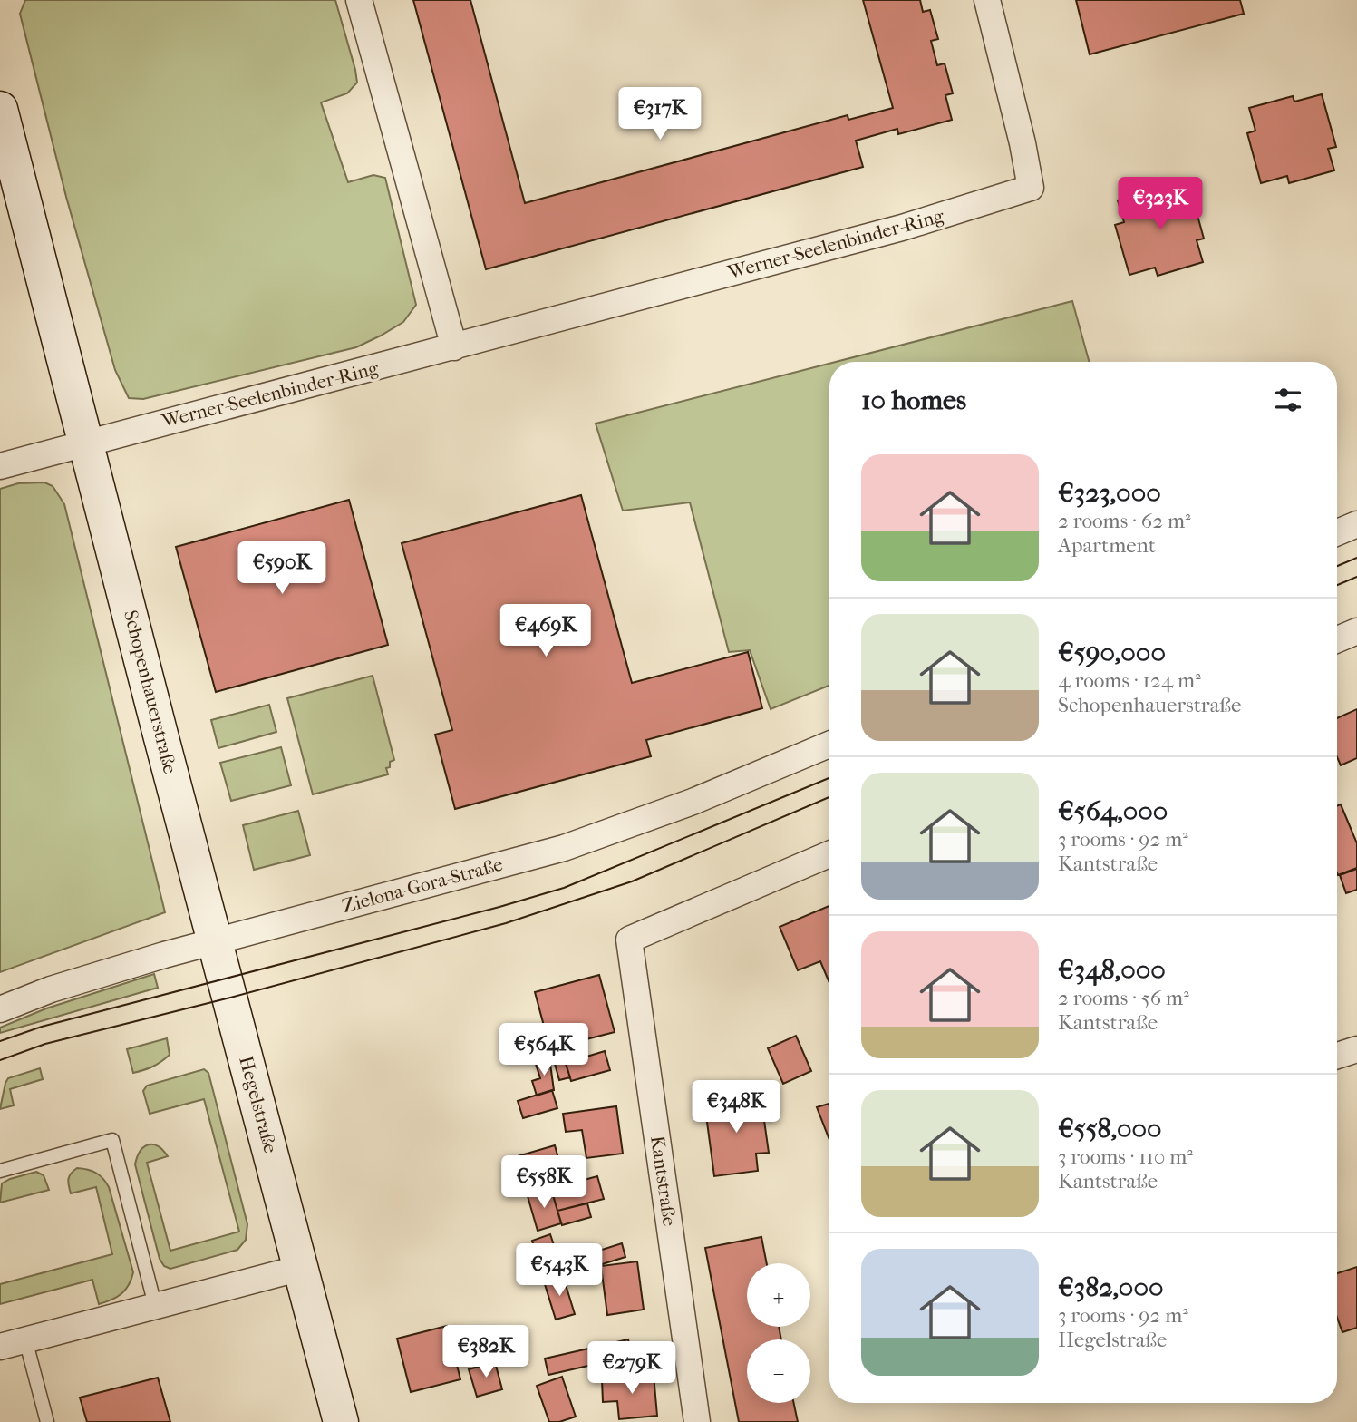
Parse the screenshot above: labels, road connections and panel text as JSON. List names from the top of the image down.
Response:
{
  "streets": {
    "street": [
      "Werner-Seelenbinder-Ring",
      "Schopenhauerstraße",
      "Zielona-Gora-Straße",
      "Hegelstraße",
      "Kantstraße"
    ]
  },
  "crossings": [
    ["Werner-Seelenbinder-Ring", "Schopenhauerstraße"],
    ["Schopenhauerstraße", "Zielona-Gora-Straße"],
    ["Schopenhauerstraße", "Hegelstraße"],
    ["Zielona-Gora-Straße", "Hegelstraße"]
  ],
  "page": {
    "price": [
      "€317K",
      "€323K",
      "€590K",
      "€469K",
      "€564K",
      "€348K",
      "€558K",
      "€543K",
      "€382K",
      "€279K"
    ],
    "heading": "10 homes",
    "list": [
      {
        "name": "€323,000",
        "note": "2 rooms · 62 m² · Apartment"
      },
      {
        "name": "€590,000",
        "note": "4 rooms · 124 m² · Schopenhauerstraße"
      },
      {
        "name": "€564,000",
        "note": "3 rooms · 92 m² · Kantstraße"
      },
      {
        "name": "€348,000",
        "note": "2 rooms · 56 m² · Kantstraße"
      },
      {
        "name": "€558,000",
        "note": "3 rooms · 110 m² · Kantstraße"
      },
      {
        "name": "€382,000",
        "note": "3 rooms · 92 m² · Hegelstraße"
      }
    ],
    "map_buttons": ["+", "−"]
  }
}
